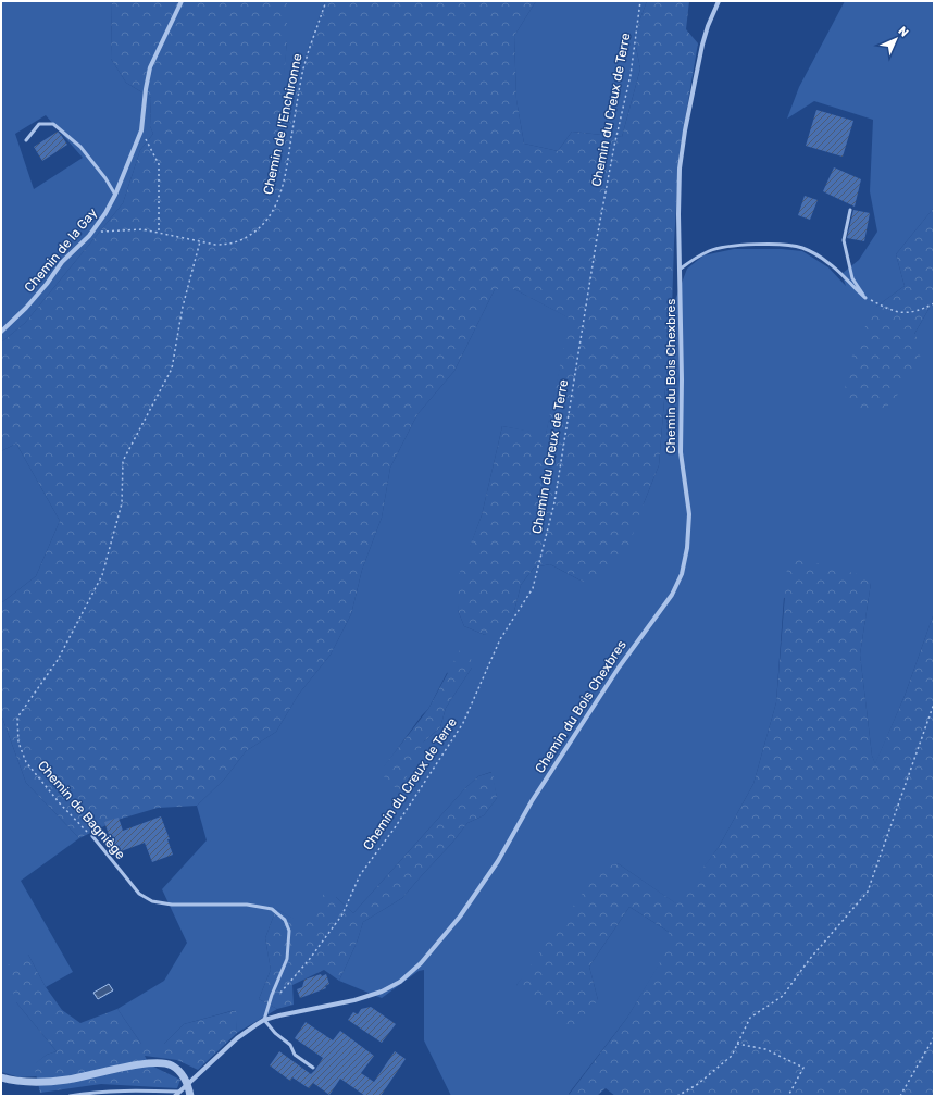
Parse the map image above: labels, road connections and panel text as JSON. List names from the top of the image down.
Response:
{
  "streets": {
    "street": ["Chemin de la Gay", "Chemin du Bois Chexbres"],
    "lane": ["Chemin de Bagniège"],
    "path": ["Chemin du Creux de Terre", "Chemin de l'Enchironne"]
  },
  "crossings": [
    ["Chemin du Creux de Terre", "Chemin de Bagniège"],
    ["Chemin de l'Enchironne", "Chemin de la Gay"],
    ["Chemin de l'Enchironne", "Chemin de Bagniège"],
    ["Chemin du Bois Chexbres", "Chemin de Bagniège"]
  ],
  "north": "top right"
}
